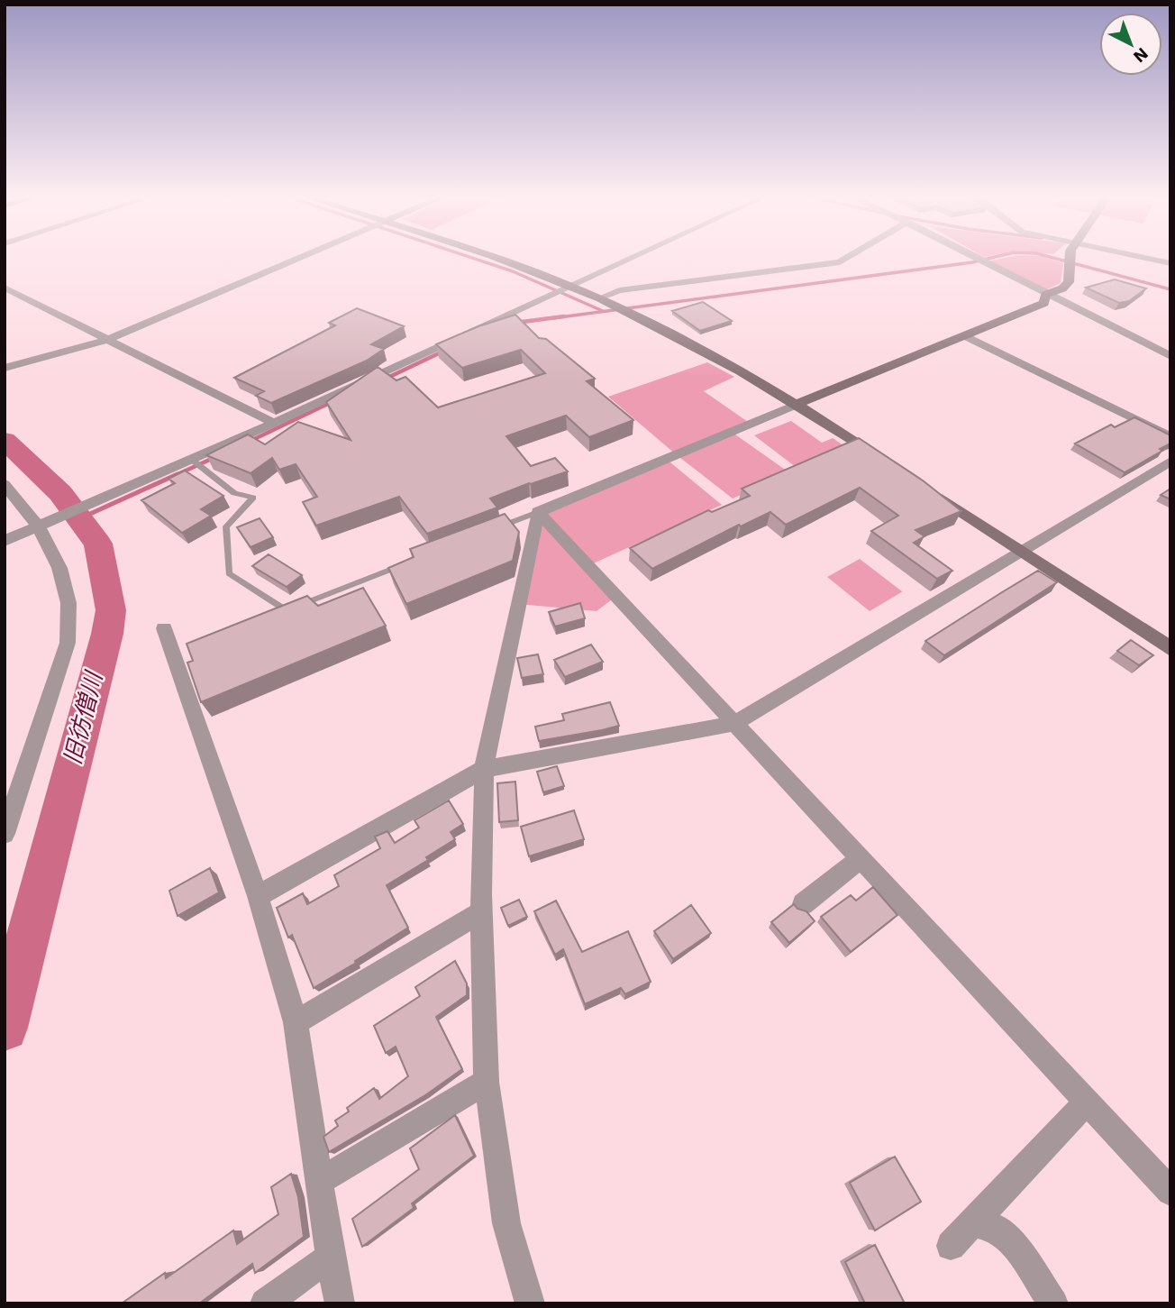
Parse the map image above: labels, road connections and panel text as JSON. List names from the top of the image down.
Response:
{
  "water": ["旧彷僧川"],
  "north": "bottom right"
}
